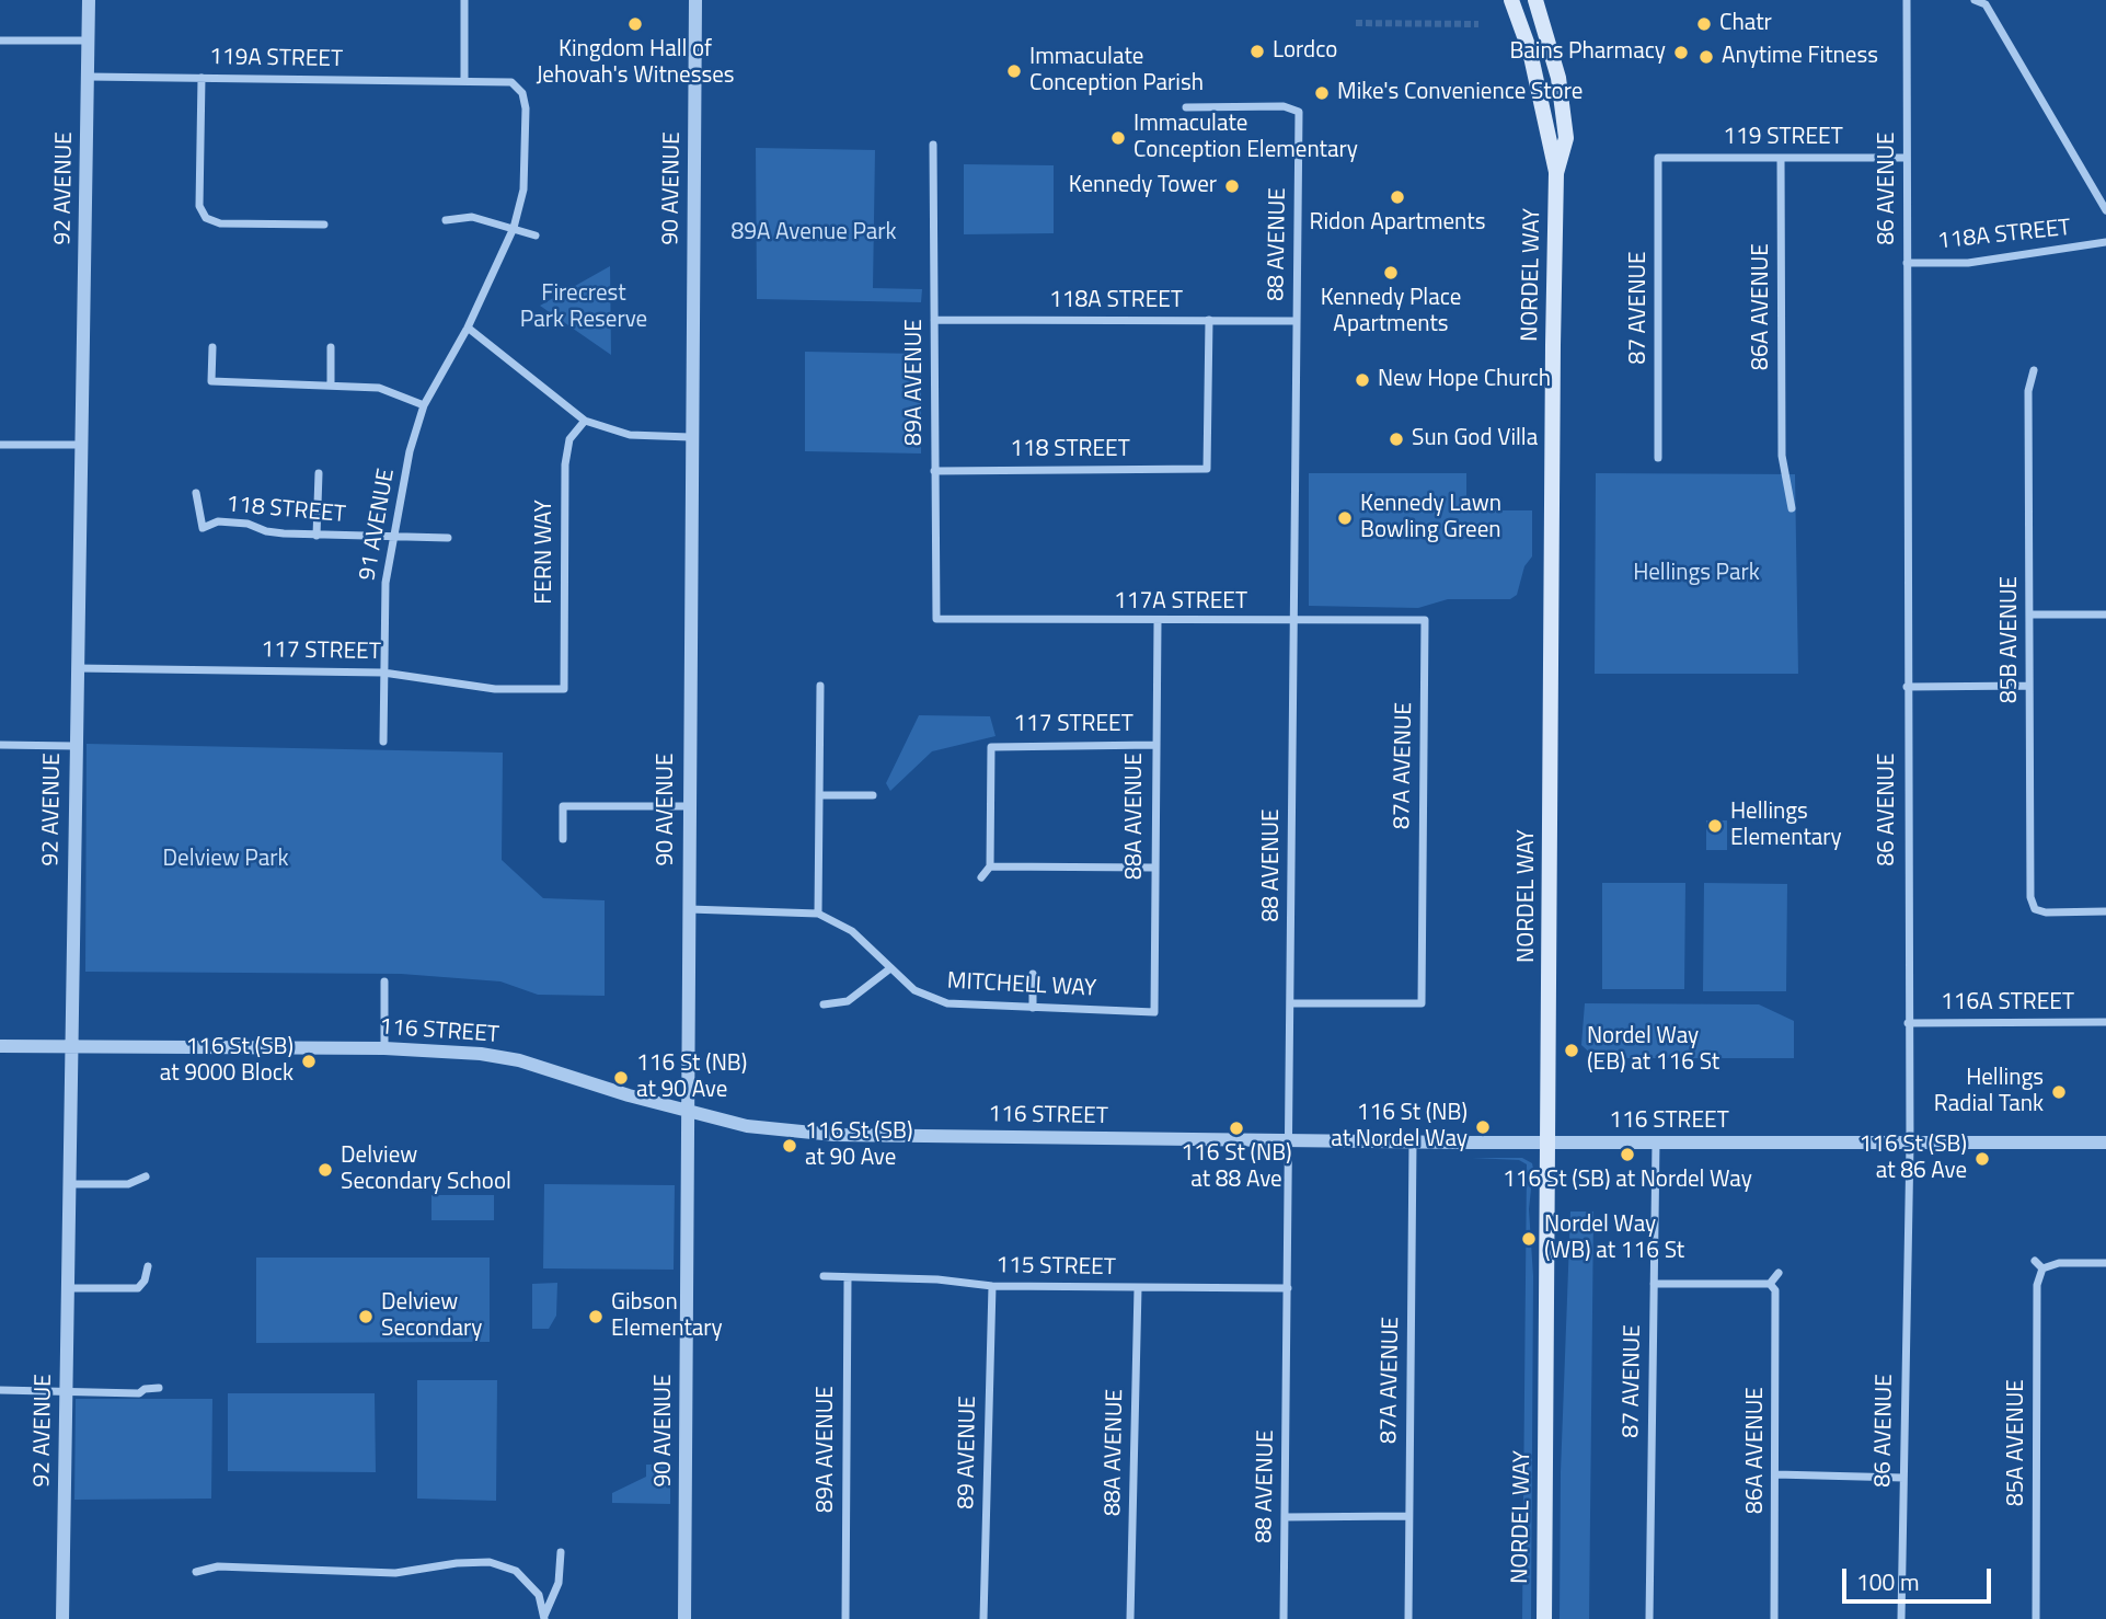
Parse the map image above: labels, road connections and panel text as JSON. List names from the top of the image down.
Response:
{
  "streets": {
    "main road": ["NORDEL WAY"],
    "street": [
      "119A STREET",
      "119 STREET",
      "92 AVENUE",
      "90 AVENUE",
      "86 AVENUE",
      "118A STREET",
      "88 AVENUE",
      "86A AVENUE",
      "87 AVENUE",
      "89A AVENUE",
      "118 STREET",
      "91 AVENUE",
      "FERN WAY",
      "117A STREET",
      "85B AVENUE",
      "117 STREET",
      "87A AVENUE",
      "88A AVENUE",
      "MITCHELL WAY",
      "116A STREET",
      "116 STREET",
      "115 STREET",
      "85A AVENUE",
      "89 AVENUE"
    ]
  },
  "crossings": [
    ["119A STREET", "92 AVENUE"],
    ["119A STREET", "91 AVENUE"],
    ["119 STREET", "86 AVENUE"],
    ["119 STREET", "86A AVENUE"],
    ["119 STREET", "87 AVENUE"],
    ["92 AVENUE", "117 STREET"],
    ["92 AVENUE", "116 STREET"],
    ["90 AVENUE", "MITCHELL WAY"],
    ["90 AVENUE", "116 STREET"],
    ["86 AVENUE", "118A STREET"],
    ["86 AVENUE", "116A STREET"],
    ["86 AVENUE", "116 STREET"],
    ["118A STREET", "88 AVENUE"],
    ["118A STREET", "89A AVENUE"],
    ["118A STREET", "118 STREET"],
    ["88 AVENUE", "117A STREET"],
    ["88 AVENUE", "87A AVENUE"],
    ["88 AVENUE", "116 STREET"],
    ["88 AVENUE", "115 STREET"],
    ["NORDEL WAY", "116 STREET"],
    ["87 AVENUE", "116 STREET"],
    ["89A AVENUE", "118 STREET"],
    ["89A AVENUE", "117A STREET"],
    ["89A AVENUE", "115 STREET"],
    ["118 STREET", "91 AVENUE"],
    ["91 AVENUE", "117 STREET"],
    ["FERN WAY", "117 STREET"],
    ["117A STREET", "87A AVENUE"],
    ["117A STREET", "88A AVENUE"],
    ["117 STREET", "88A AVENUE"],
    ["87A AVENUE", "116 STREET"],
    ["88A AVENUE", "MITCHELL WAY"],
    ["88A AVENUE", "115 STREET"],
    ["115 STREET", "89 AVENUE"]
  ],
  "parks": [
    "89A Avenue Park",
    "Firecrest Park Reserve",
    "Hellings Park",
    "Delview Park"
  ],
  "places": [
    "Kingdom Hall of Jehovah's Witnesses",
    "Chatr",
    "Lordco",
    "Bains Pharmacy",
    "Anytime Fitness",
    "Immaculate Conception Parish",
    "Mike's Convenience Store",
    "Immaculate Conception Elementary",
    "Kennedy Tower",
    "Ridon Apartments",
    "Kennedy Place Apartments",
    "New Hope Church",
    "Sun God Villa",
    "Kennedy Lawn Bowling Green",
    "Hellings Elementary",
    "Nordel Way (EB) at 116 St",
    "116 St (SB) at 9000 Block",
    "116 St (NB) at 90 Ave",
    "Hellings Radial Tank",
    "116 St (NB) at Nordel Way",
    "116 St (NB) at 88 Ave",
    "116 St (SB) at 90 Ave",
    "116 St (SB) at Nordel Way",
    "116 St (SB) at 86 Ave",
    "Delview Secondary School",
    "Nordel Way (WB) at 116 St",
    "Delview Secondary",
    "Gibson Elementary"
  ],
  "scale_bar": "100 m"
}
